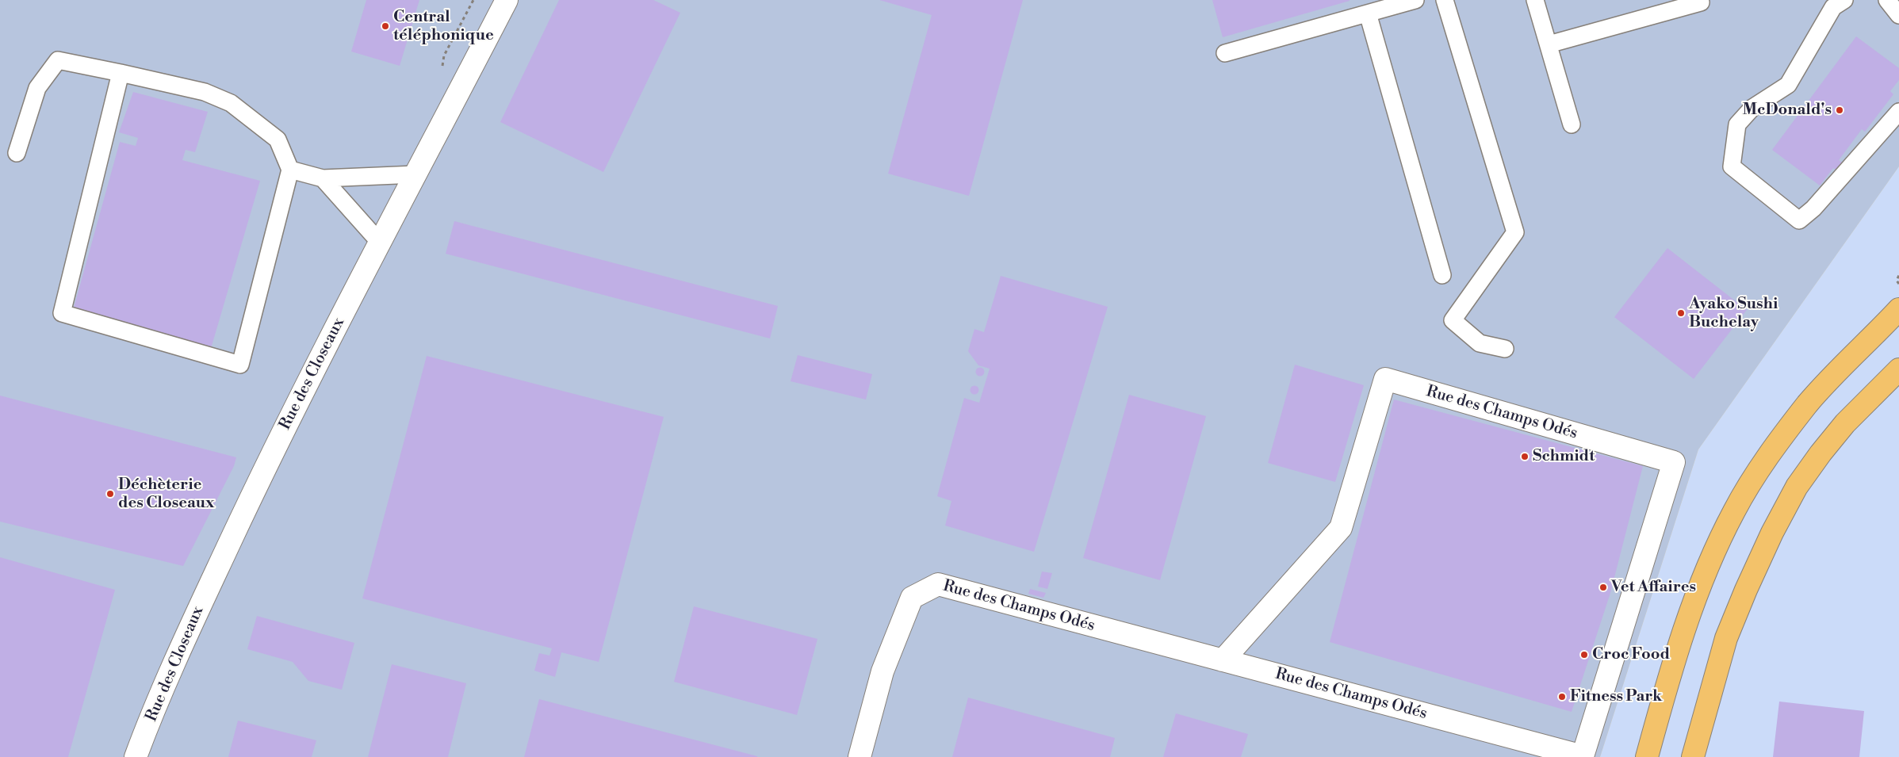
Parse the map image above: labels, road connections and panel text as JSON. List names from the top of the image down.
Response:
{
  "streets": {
    "street": ["Rue des Closeaux", "Rue des Champs Odés"]
  },
  "places": [
    "Central téléphonique",
    "McDonald's",
    "Ayako Sushi Buchelay",
    "Schmidt",
    "Déchèterie des Closeaux",
    "Vet Affaires",
    "Croc Food",
    "Fitness Park"
  ]
}
